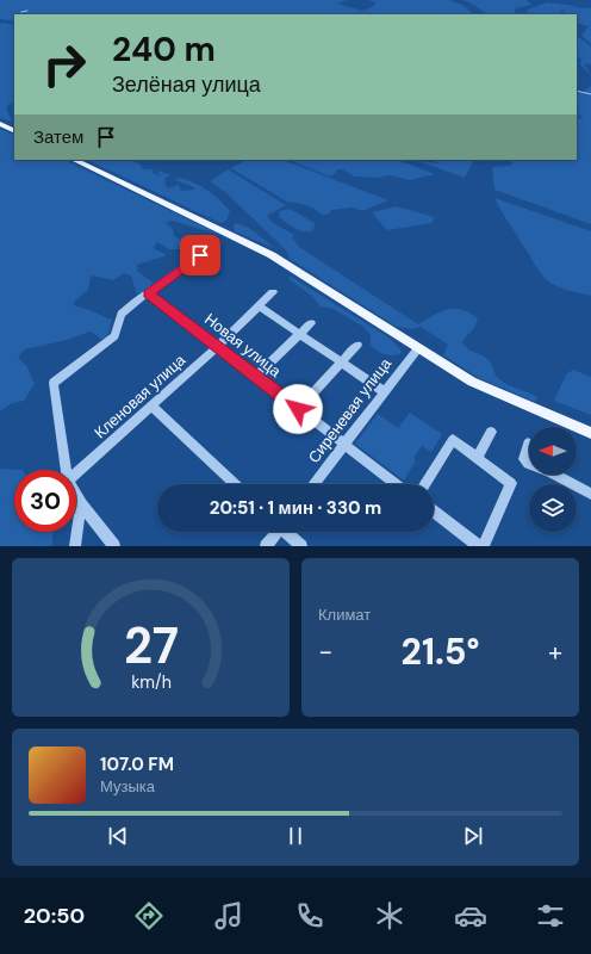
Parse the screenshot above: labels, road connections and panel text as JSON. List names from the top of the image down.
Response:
{
  "streets": {
    "street": ["Новая улица", "Кленовая улица", "Сиреневая улица"]
  },
  "crossings": [
    ["Новая улица", "Кленовая улица"],
    ["Новая улица", "Сиреневая улица"]
  ],
  "north": "left",
  "page": {
    "turn": ["240 m", "Зелёная улица"],
    "then": "Затем",
    "limit": "30",
    "trip": "20:51 · 1 мин · 330 m",
    "tile": "Климат",
    "heat": ["−", "21.5°", "+"],
    "song": ["107.0 FM", "Музыка"],
    "tabs": "20:50",
    "gauge": ["27", "km/h"]
  }
}
